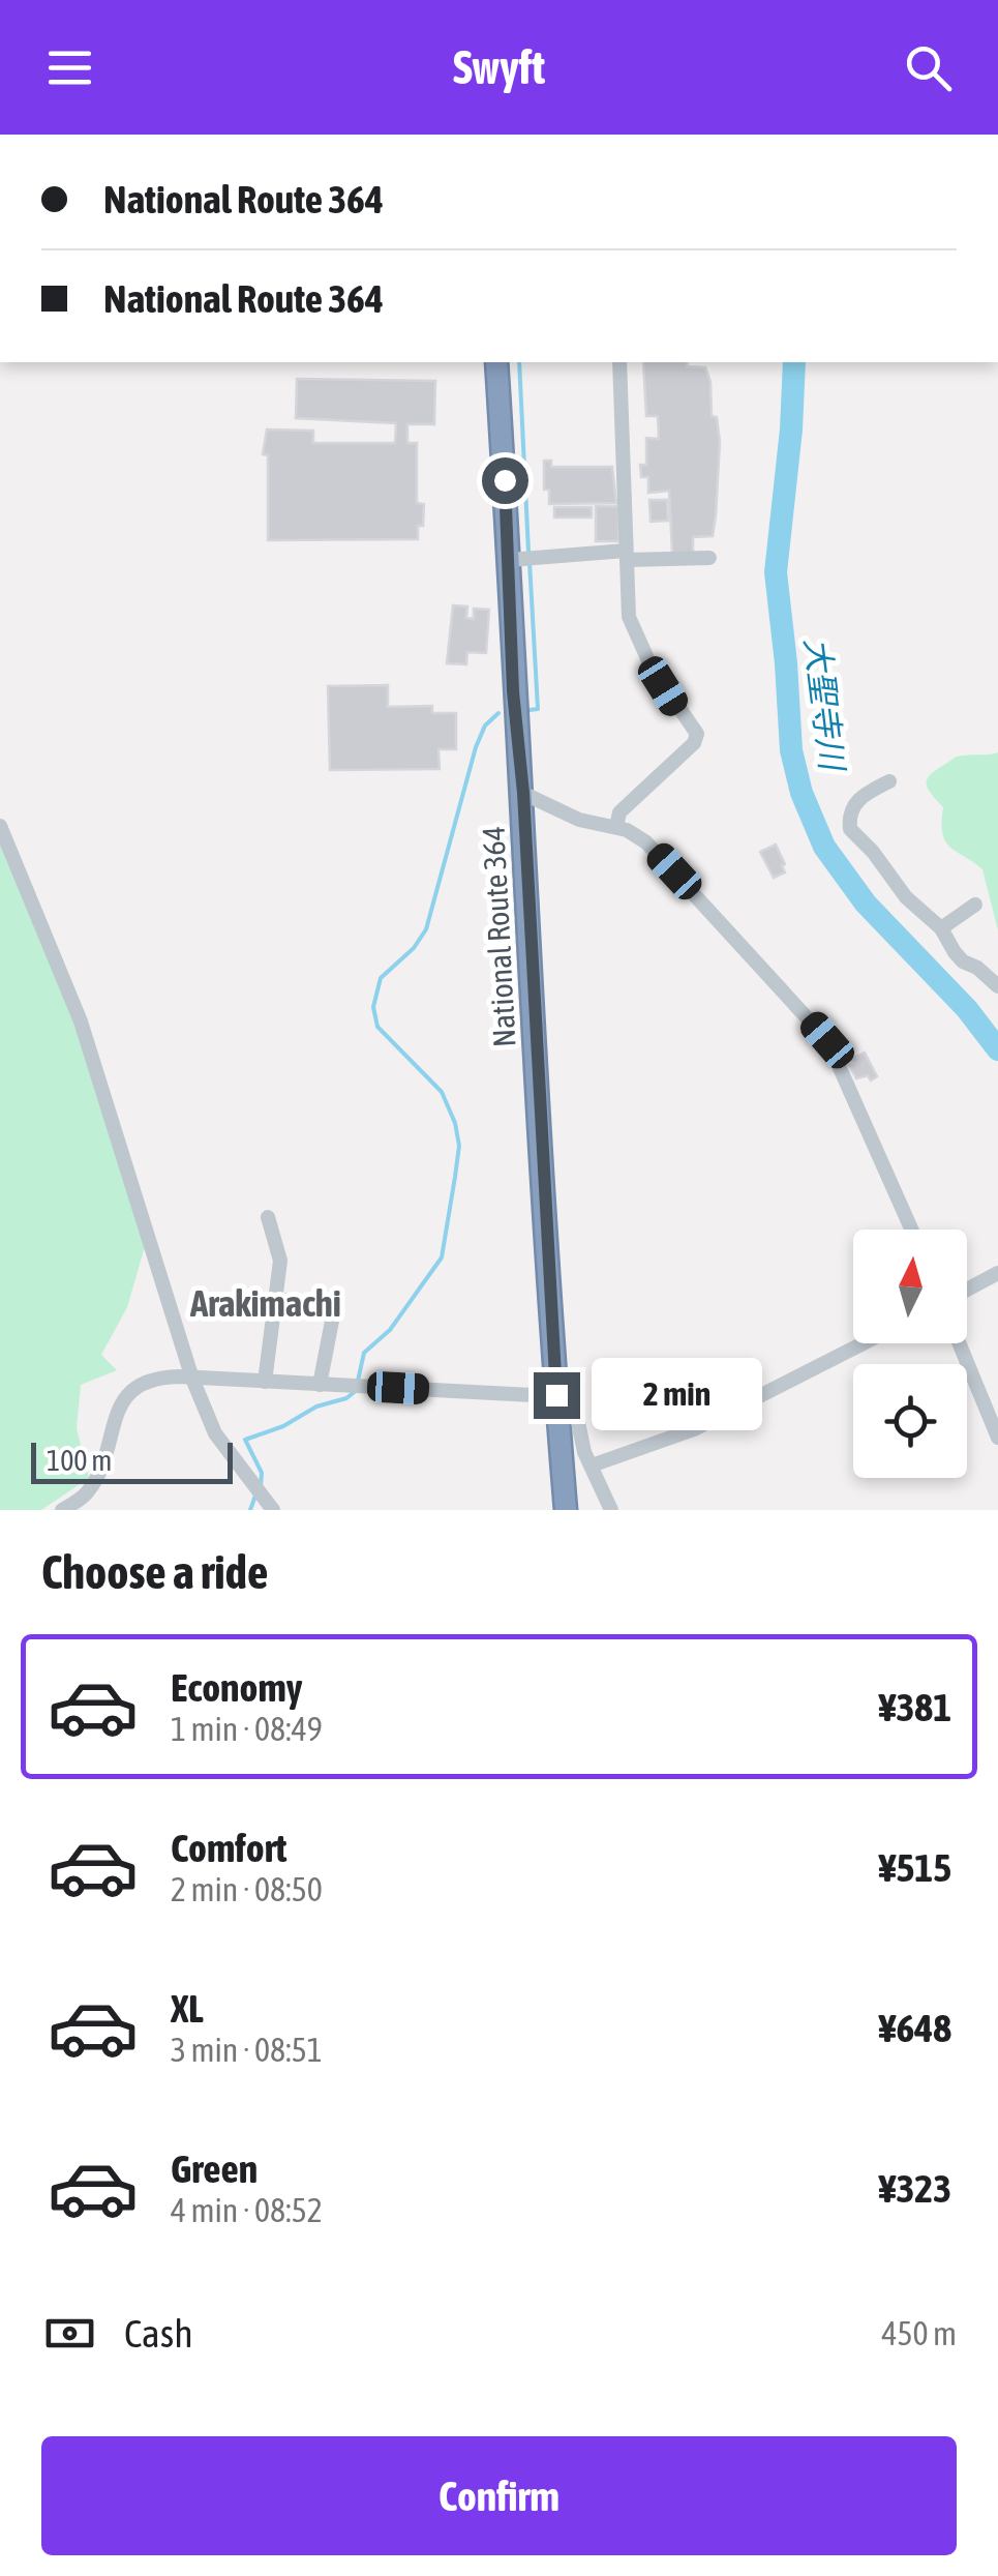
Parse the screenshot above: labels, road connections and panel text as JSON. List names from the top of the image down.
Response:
{
  "streets": {
    "highway": ["National Route 364"]
  },
  "districts": ["Arakimachi"],
  "water": ["大聖寺川"],
  "scale_bar": "100 m",
  "north": "top",
  "page": {
    "header": "Swyft",
    "banner": ["National Route 364", "National Route 364"],
    "bubble": "2 min",
    "scale": "100 m",
    "heading": "Choose a ride",
    "list": [
      {
        "name": "Economy",
        "note": "1 min · 08:49",
        "value": "¥381"
      },
      {
        "name": "Comfort",
        "note": "2 min · 08:50",
        "value": "¥515"
      },
      {
        "name": "XL",
        "note": "3 min · 08:51",
        "value": "¥648"
      },
      {
        "name": "Green",
        "note": "4 min · 08:52",
        "value": "¥323"
      }
    ],
    "pay": ["Cash", "450 m"],
    "buttons": "Confirm"
  }
}
